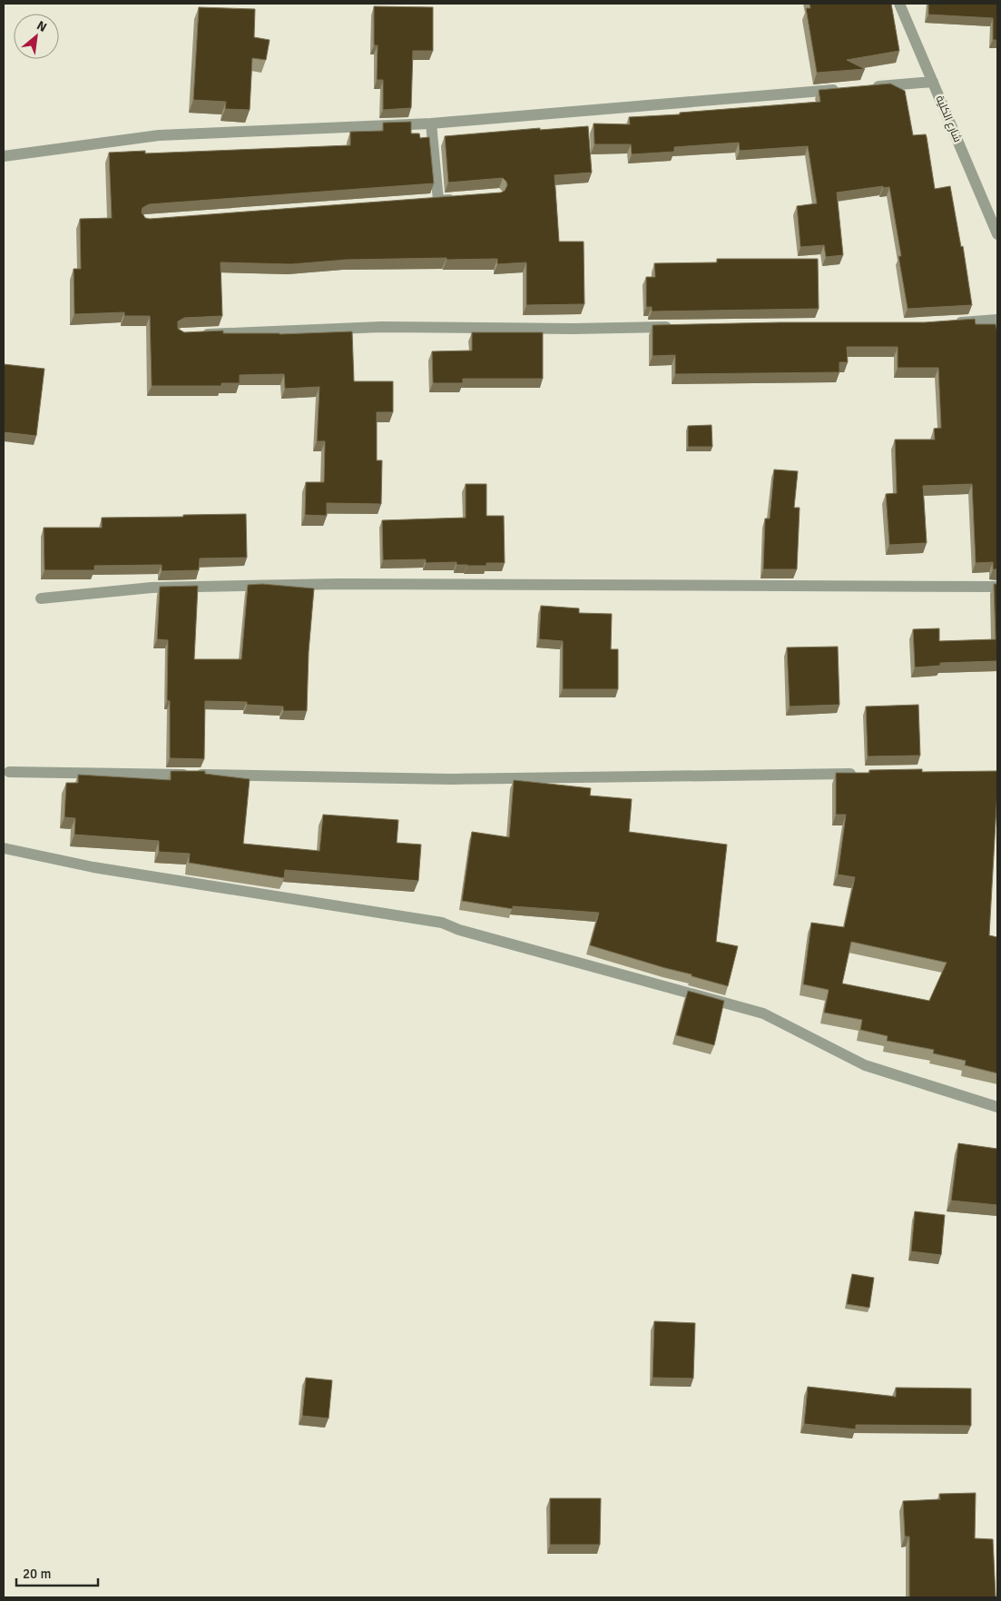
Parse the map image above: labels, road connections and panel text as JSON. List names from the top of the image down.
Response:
{
  "streets": {
    "street": ["شارع الكلية"]
  },
  "scale_bar": "20 m",
  "north": "top right"
}
